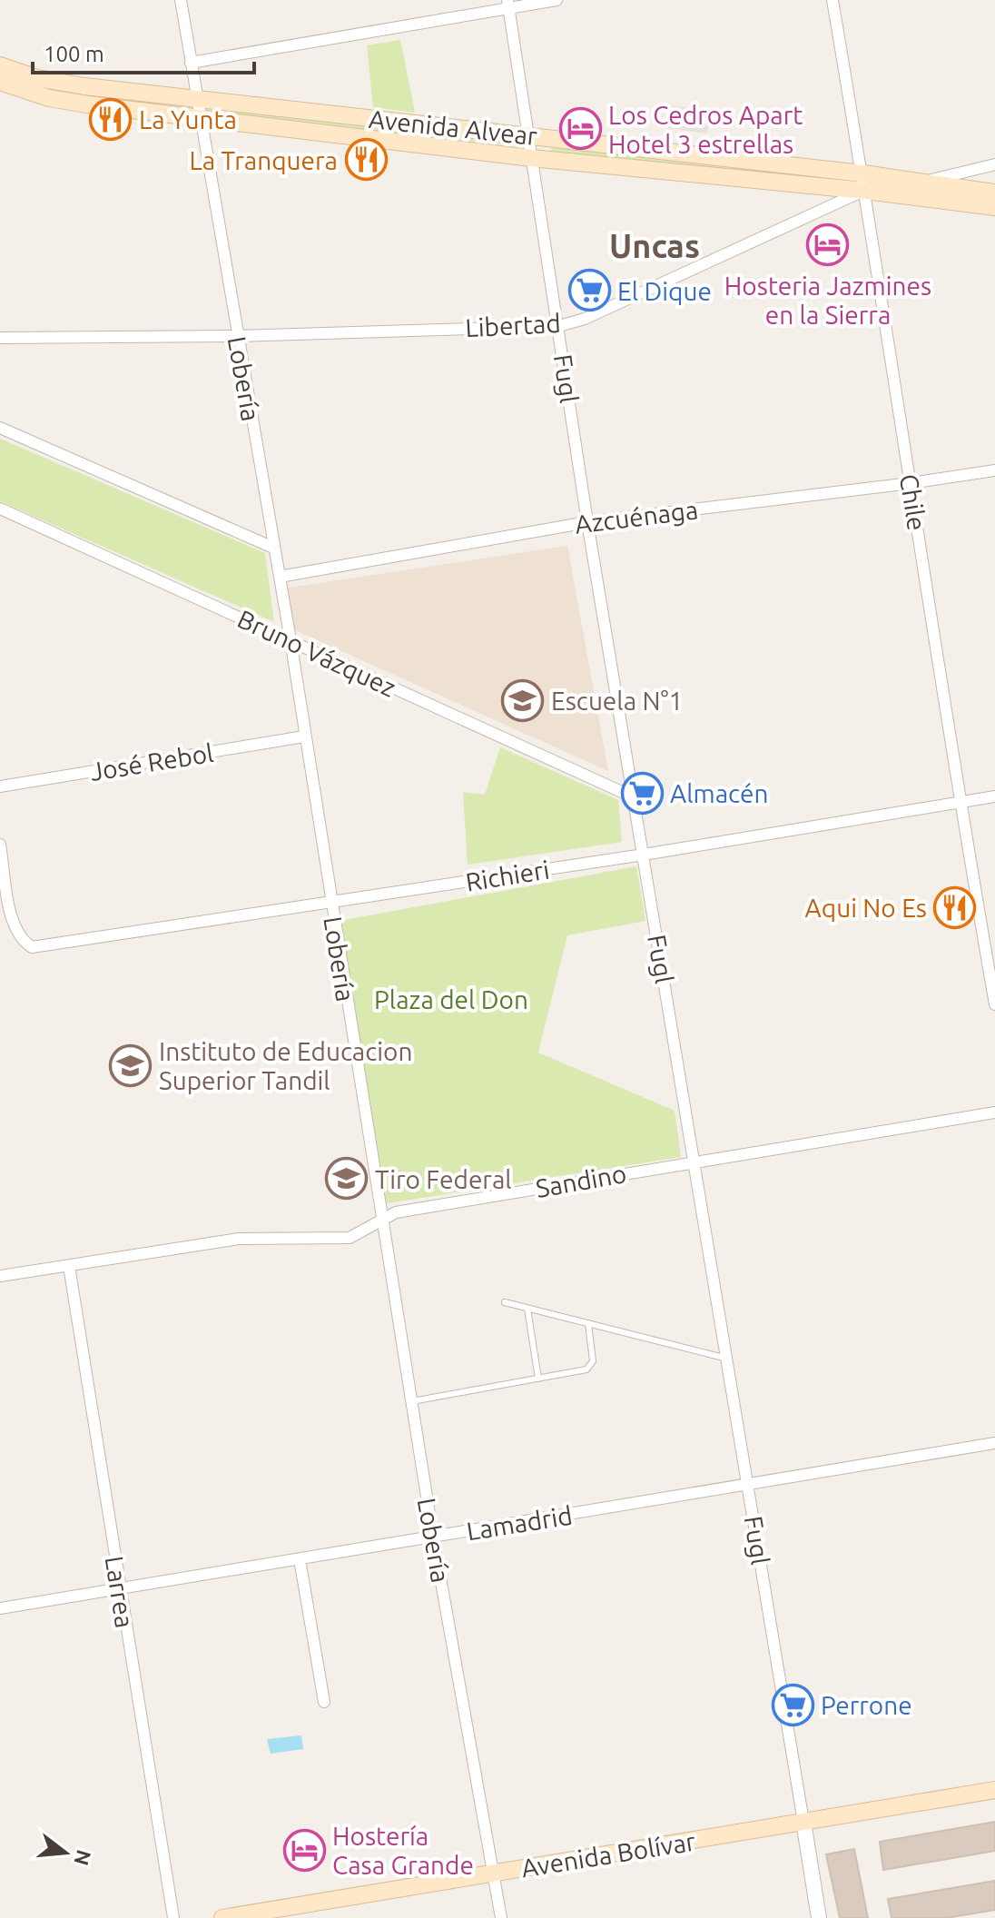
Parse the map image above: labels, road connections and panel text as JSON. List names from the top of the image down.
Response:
{
  "streets": {
    "main road": ["Avenida Alvear", "Avenida Bolívar"],
    "street": [
      "Libertad",
      "Lobería",
      "Fugl",
      "Chile",
      "Azcuénaga",
      "Bruno Vázquez",
      "José Rebol",
      "Richieri",
      "Sandino",
      "Lamadrid",
      "Larrea"
    ]
  },
  "crossings": [
    ["Avenida Alvear", "Libertad"],
    ["Avenida Alvear", "Lobería"],
    ["Avenida Alvear", "Fugl"],
    ["Avenida Alvear", "Chile"],
    ["Libertad", "Lobería"],
    ["Libertad", "Fugl"],
    ["Libertad", "Chile"],
    ["Lobería", "Azcuénaga"],
    ["Lobería", "Bruno Vázquez"],
    ["Lobería", "José Rebol"],
    ["Lobería", "Richieri"],
    ["Lobería", "Sandino"],
    ["Lobería", "Lamadrid"],
    ["Lobería", "Avenida Bolívar"],
    ["Fugl", "Azcuénaga"],
    ["Fugl", "Bruno Vázquez"],
    ["Fugl", "Richieri"],
    ["Fugl", "Sandino"],
    ["Fugl", "Lamadrid"],
    ["Fugl", "Avenida Bolívar"],
    ["Chile", "Azcuénaga"],
    ["Chile", "Richieri"],
    ["Sandino", "Larrea"],
    ["Lamadrid", "Larrea"]
  ],
  "districts": ["Uncas"],
  "parks": ["Plaza del Don"],
  "places": {
    "restaurant": ["La Yunta", "La Tranquera", "Aqui No Es"],
    "hotel": ["Los Cedros Apart Hotel 3 estrellas", "Hosteria Jazmines en la Sierra", "Hostería Casa Grande"],
    "supermarket": ["El Dique", "Almacén", "Perrone"],
    "school or university": ["Escuela N°1", "Instituto de Educacion Superior Tandil", "Tiro Federal"]
  },
  "scale_bar": "100 m",
  "north": "right"
}
